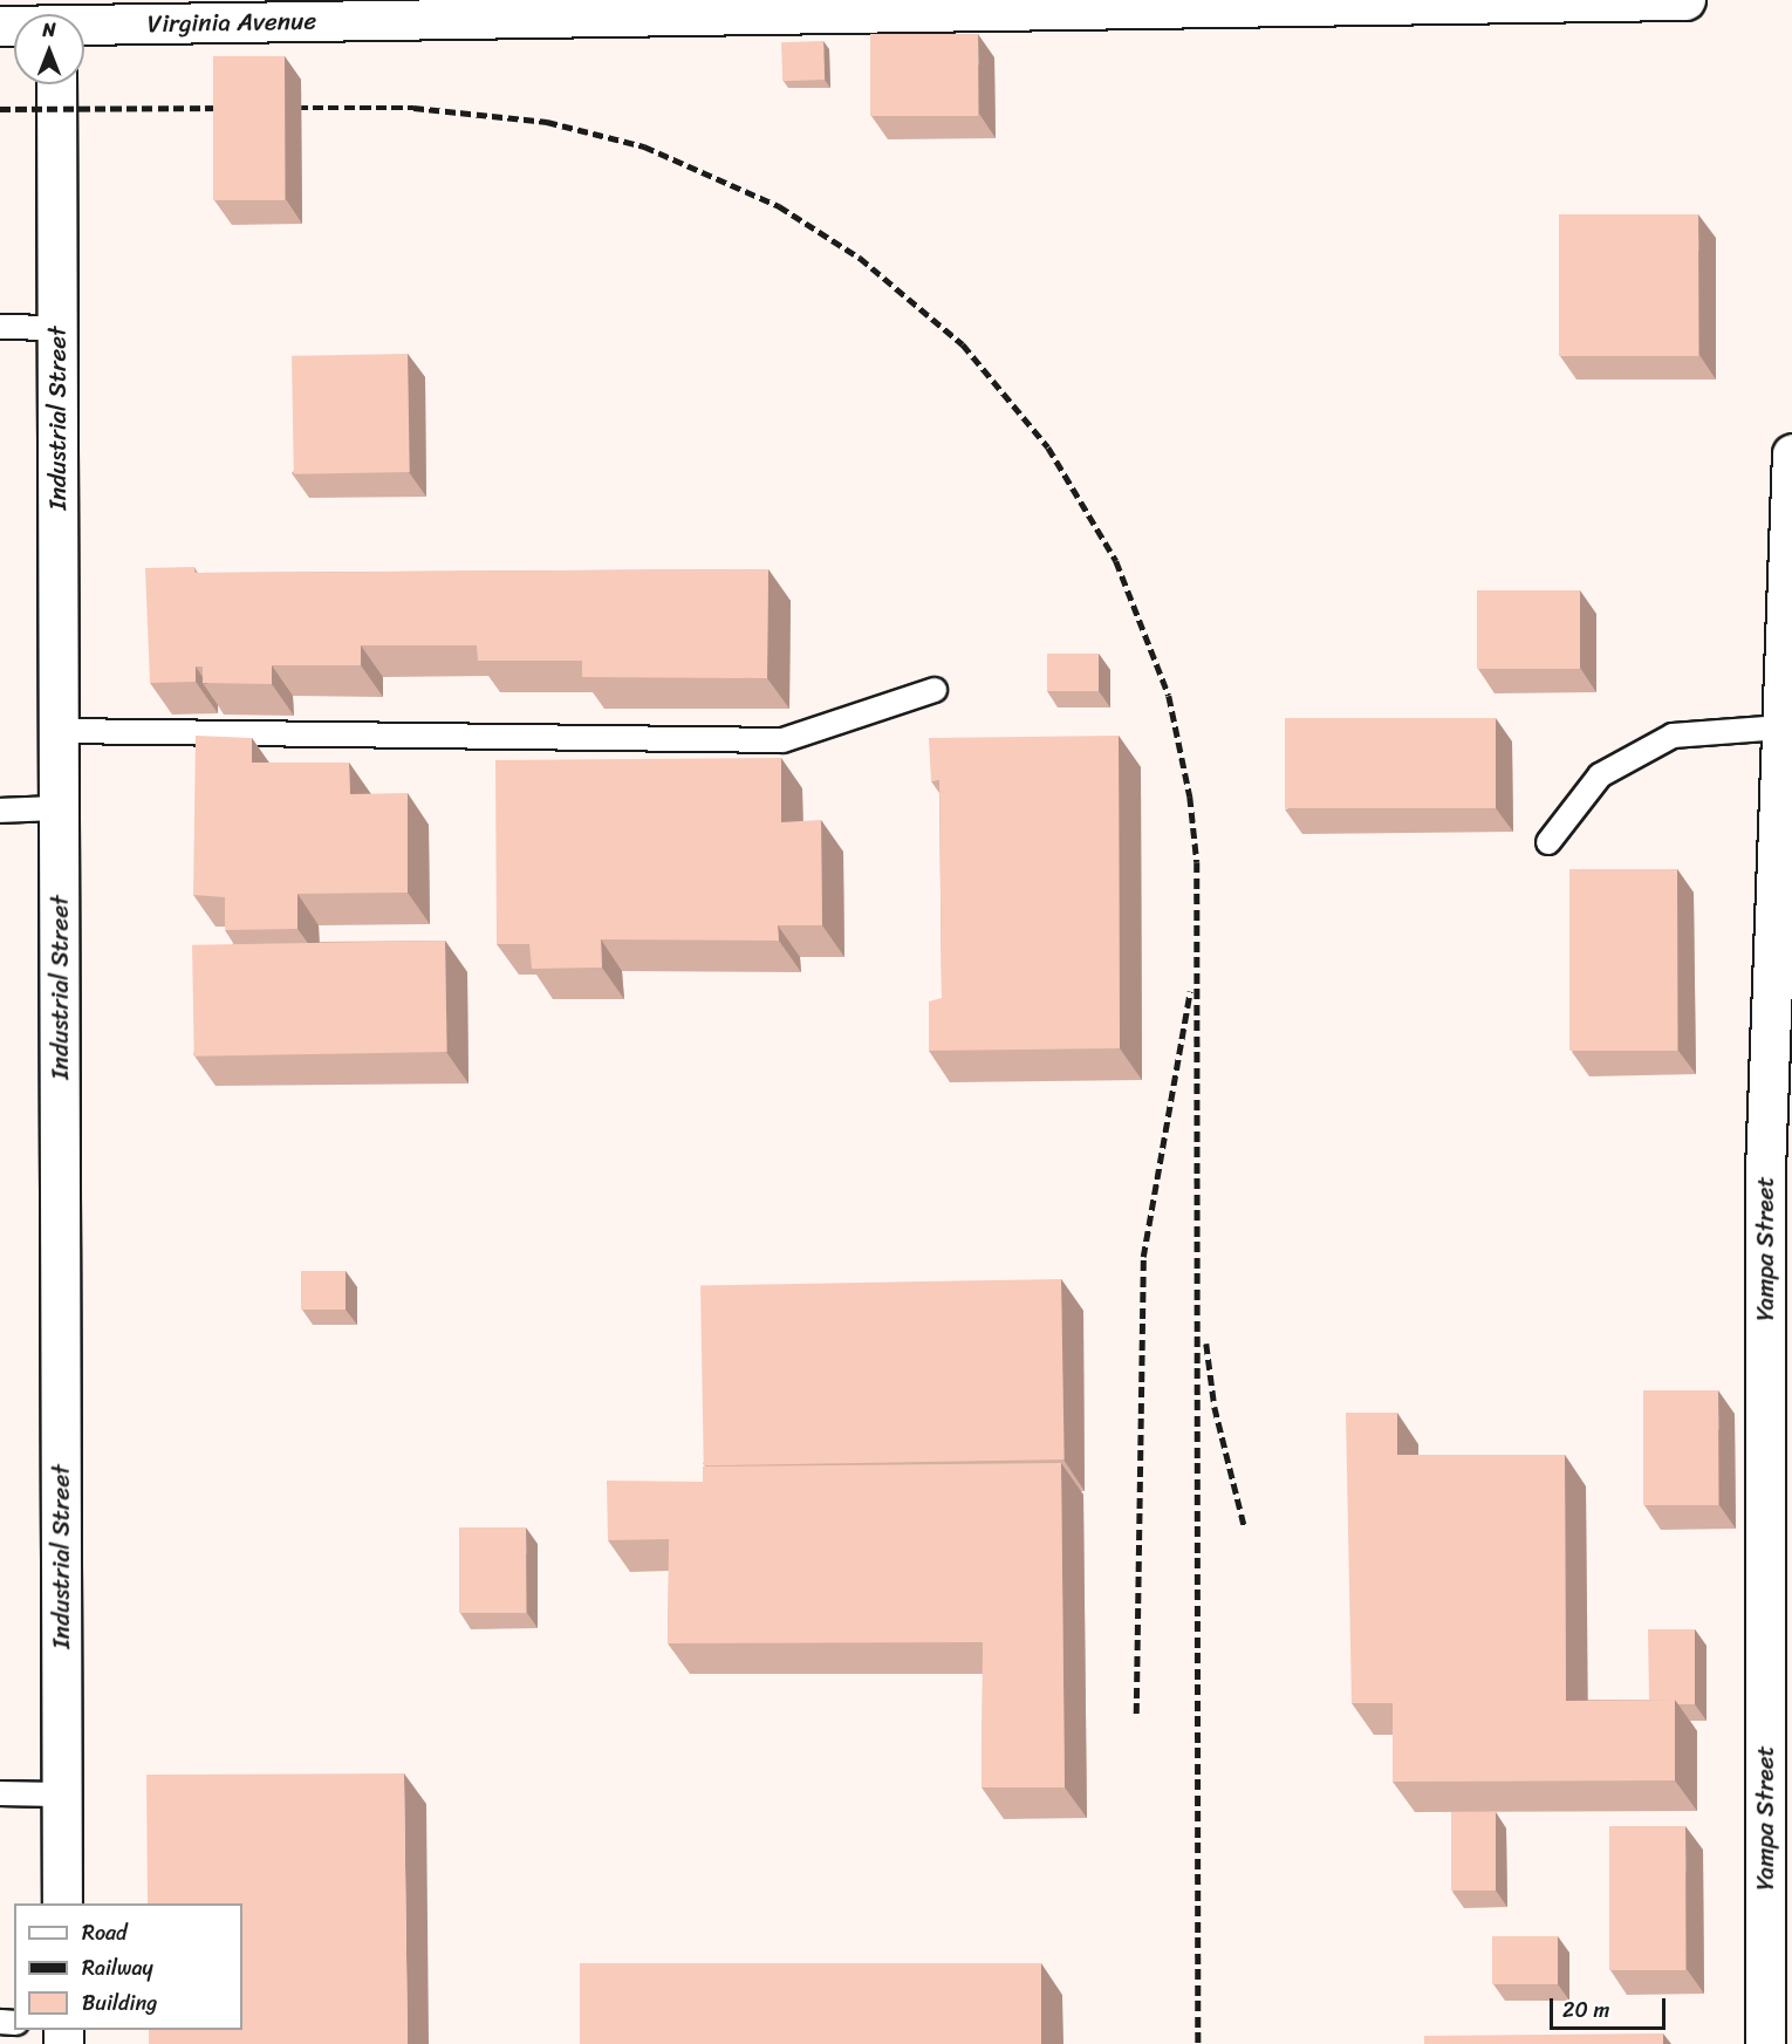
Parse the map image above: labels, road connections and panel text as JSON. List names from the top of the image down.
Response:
{
  "streets": {
    "street": ["Virginia Avenue", "Industrial Street", "Yampa Street"]
  },
  "legend": ["Road", "Railway", "Building"],
  "scale_bar": "20 m",
  "north": "top"
}
